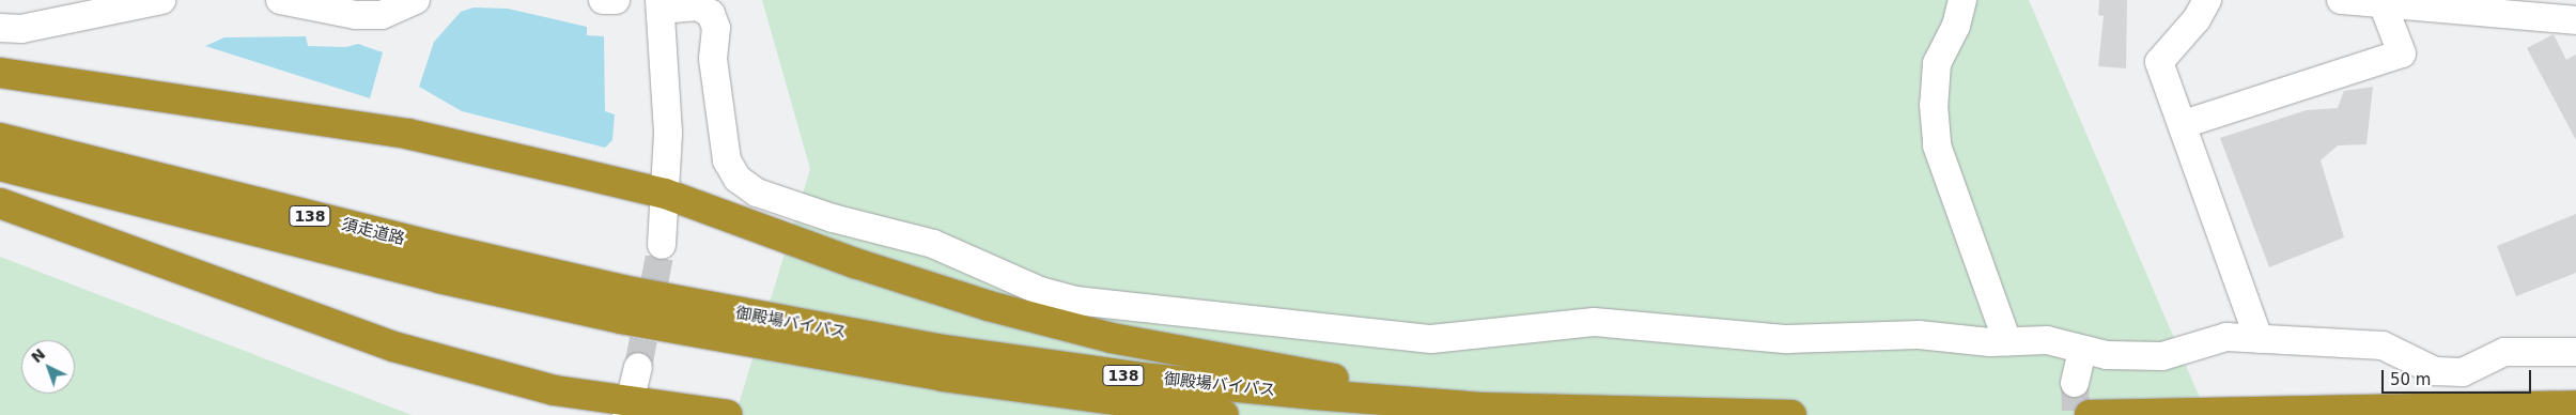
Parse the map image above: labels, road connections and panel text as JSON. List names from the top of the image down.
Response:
{
  "streets": {
    "highway": ["138", "須走道路", "御殿場バイパス"]
  },
  "crossings": [
    ["須走道路", "御殿場バイパス"]
  ],
  "scale_bar": "50 m",
  "north": "top left"
}
